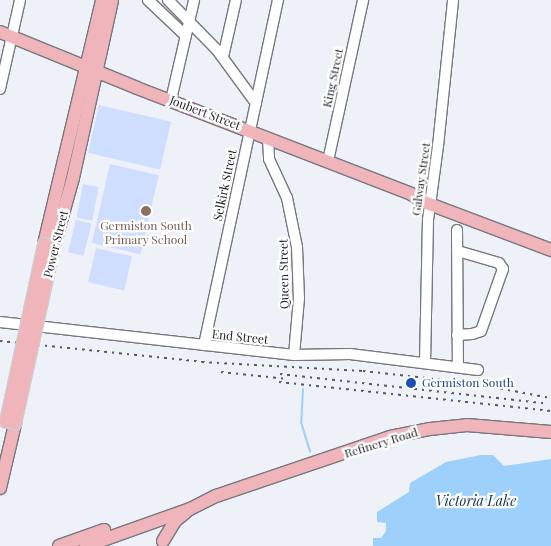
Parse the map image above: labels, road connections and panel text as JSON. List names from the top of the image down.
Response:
{
  "streets": {
    "main road": ["Joubert Street", "Power Street", "Refinery Road"],
    "street": [
      "King Street",
      "Galway Street",
      "Selkirk Street",
      "Queen Street",
      "End Street"
    ]
  },
  "crossings": [
    ["King Street", "Joubert Street"],
    ["Joubert Street", "Galway Street"],
    ["Joubert Street", "Selkirk Street"],
    ["Joubert Street", "Power Street"],
    ["Joubert Street", "Queen Street"],
    ["Galway Street", "End Street"],
    ["Selkirk Street", "End Street"],
    ["Queen Street", "End Street"]
  ],
  "water": ["Victoria Lake"],
  "places": ["Germiston South Primary School", "Germiston South"]
}
